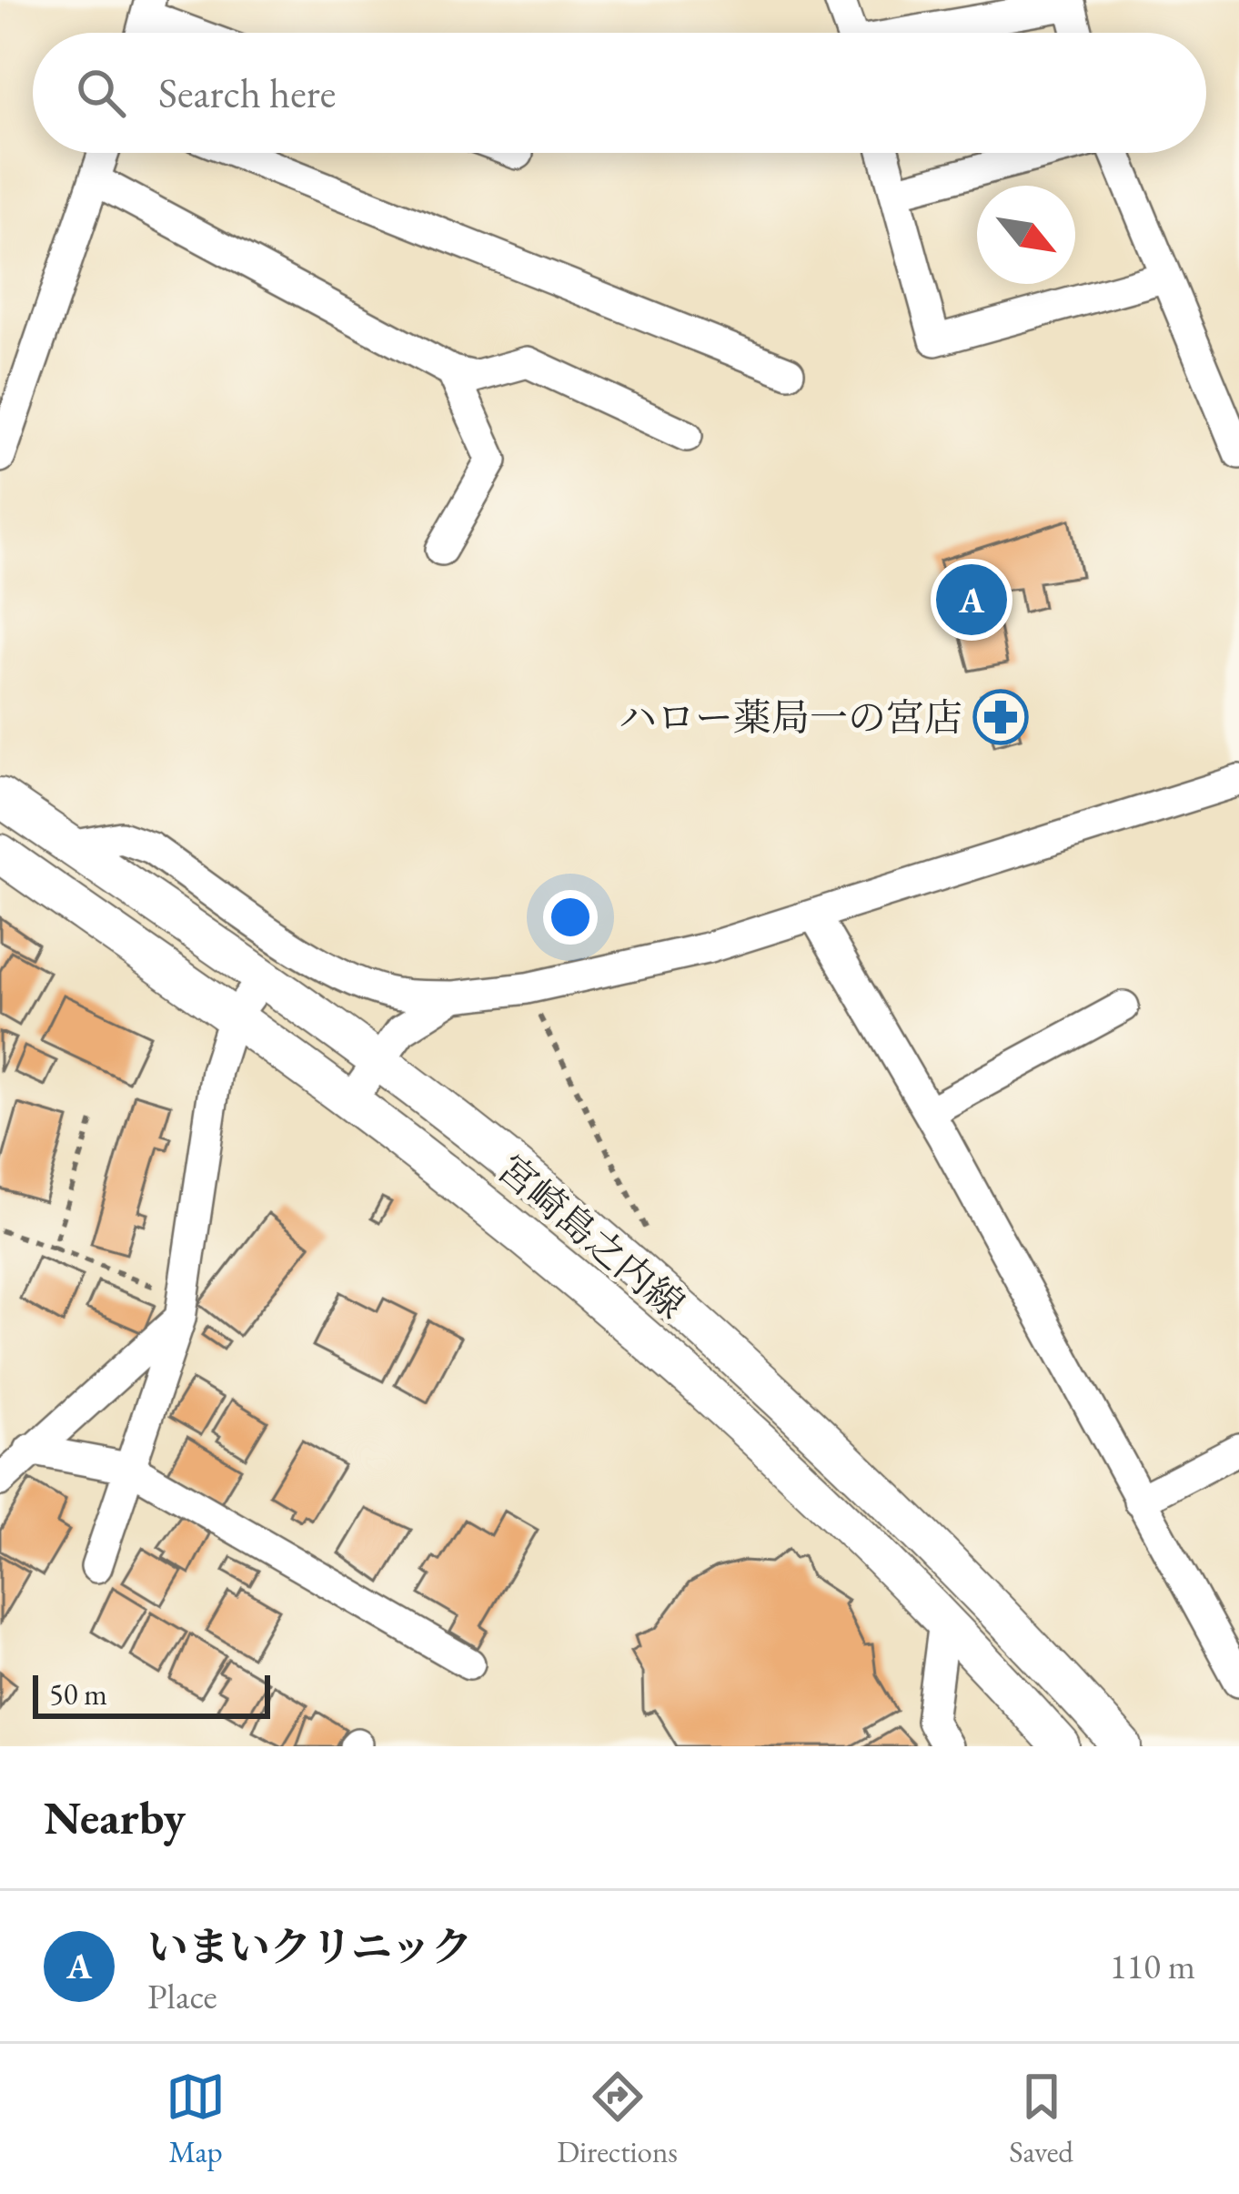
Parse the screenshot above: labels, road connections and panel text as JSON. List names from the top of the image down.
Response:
{
  "streets": {
    "main road": ["宮崎島之内線"]
  },
  "places": {
    "pharmacy": ["ハロー薬局一の宮店"]
  },
  "scale_bar": "50 m",
  "north": "bottom right",
  "page": {
    "search": "Search here",
    "pins": "A",
    "scale": "50 m",
    "heading": "Nearby",
    "list": [
      {
        "mark": "A",
        "name": "いまいクリニック",
        "note": "Place",
        "value": "110 m"
      }
    ],
    "nav": ["Map", "Directions", "Saved"]
  }
}
